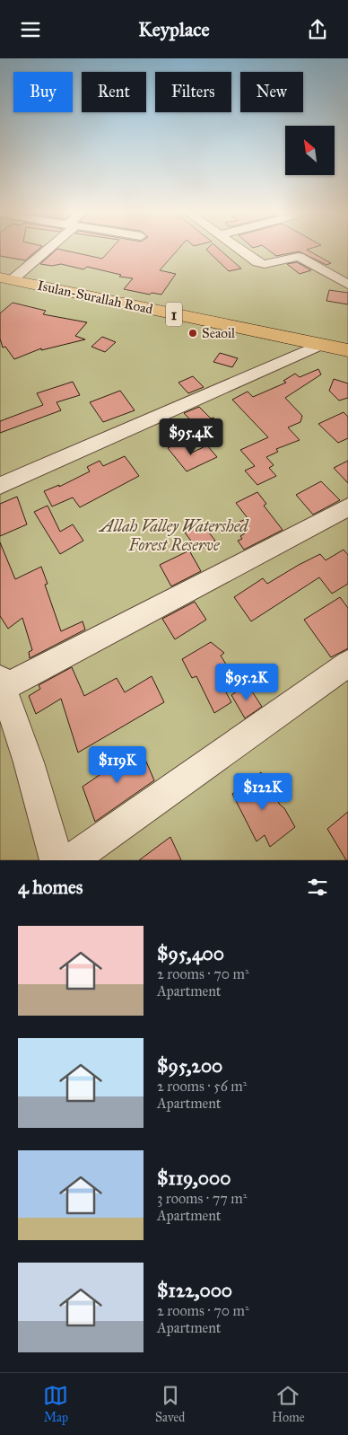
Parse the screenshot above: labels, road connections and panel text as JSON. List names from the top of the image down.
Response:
{
  "streets": {
    "highway": ["Isulan-Surallah Road", "1"]
  },
  "parks": ["Allah Valley Watershed Forest Reserve"],
  "places": ["Seaoil"],
  "north": "top left",
  "page": {
    "header": "Keyplace",
    "chip": [
      "Buy",
      "Rent",
      "Filters",
      "New"
    ],
    "price": [
      "$95.4K",
      "$95.2K",
      "$119K",
      "$122K"
    ],
    "heading": "4 homes",
    "list": [
      {
        "name": "$95,400",
        "note": "2 rooms · 70 m² · Apartment"
      },
      {
        "name": "$95,200",
        "note": "2 rooms · 56 m² · Apartment"
      },
      {
        "name": "$119,000",
        "note": "3 rooms · 77 m² · Apartment"
      },
      {
        "name": "$122,000",
        "note": "2 rooms · 70 m² · Apartment"
      }
    ],
    "tabs": ["Map", "Saved", "Home"]
  }
}
